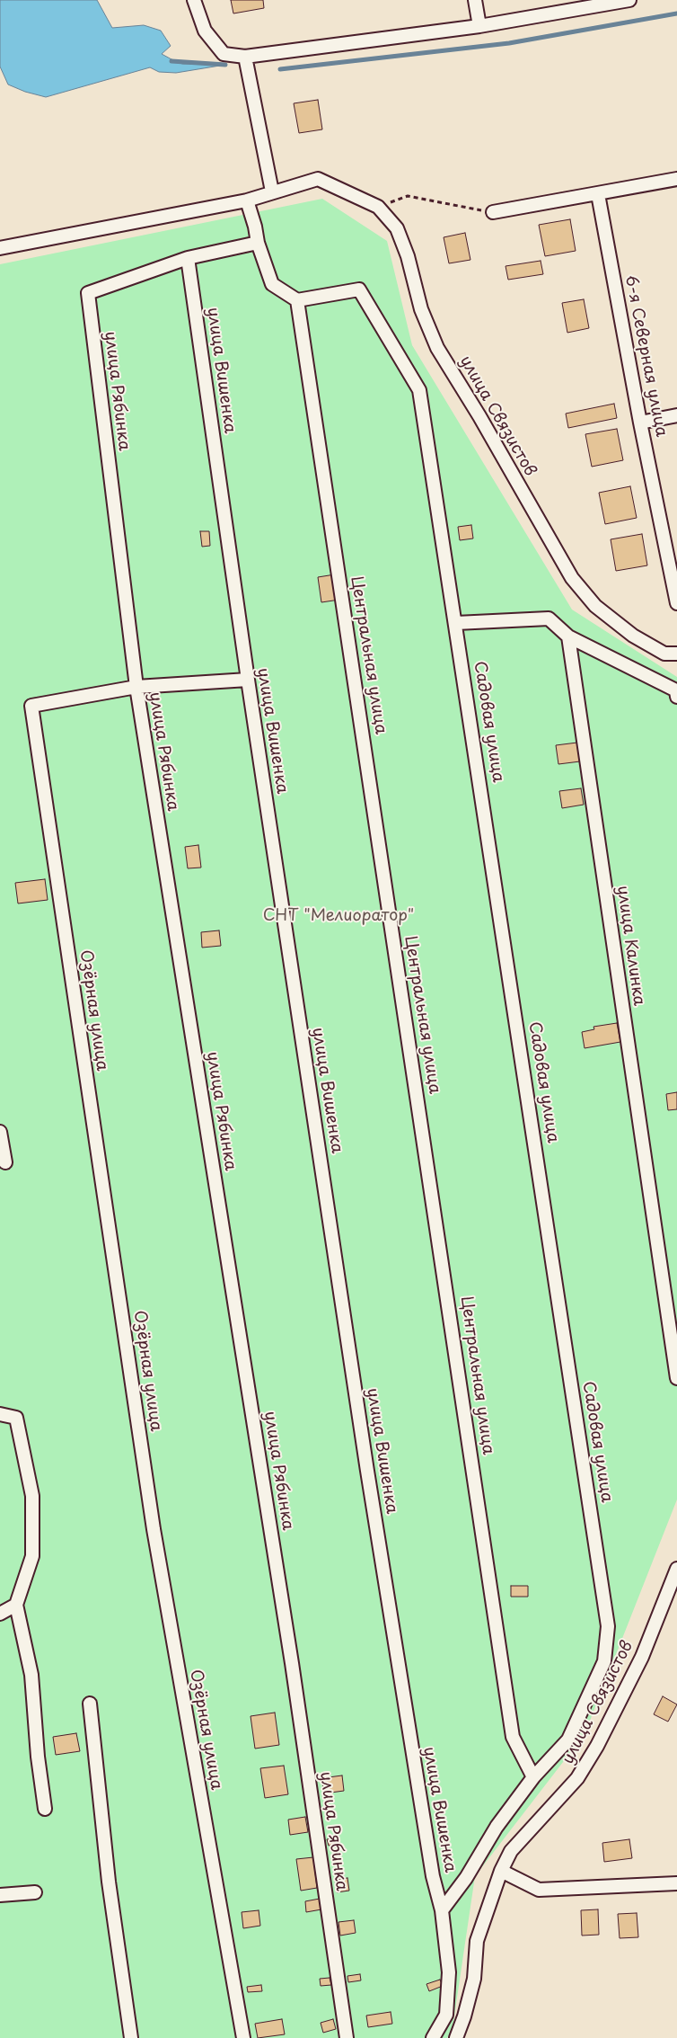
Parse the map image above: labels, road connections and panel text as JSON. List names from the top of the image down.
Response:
{
  "streets": {
    "street": [
      "6-я Северная улица",
      "улица Вишенка",
      "улица Рябинка",
      "улица Связистов",
      "Центральная улица",
      "Садовая улица",
      "улица Калинка",
      "Озёрная улица"
    ]
  },
  "crossings": [
    ["улица Вишенка", "улица Рябинка"],
    ["улица Вишенка", "Садовая улица"],
    ["улица Рябинка", "Озёрная улица"],
    ["Центральная улица", "Садовая улица"]
  ],
  "parks": ["СНТ \"Мелиоратор\""]
}
